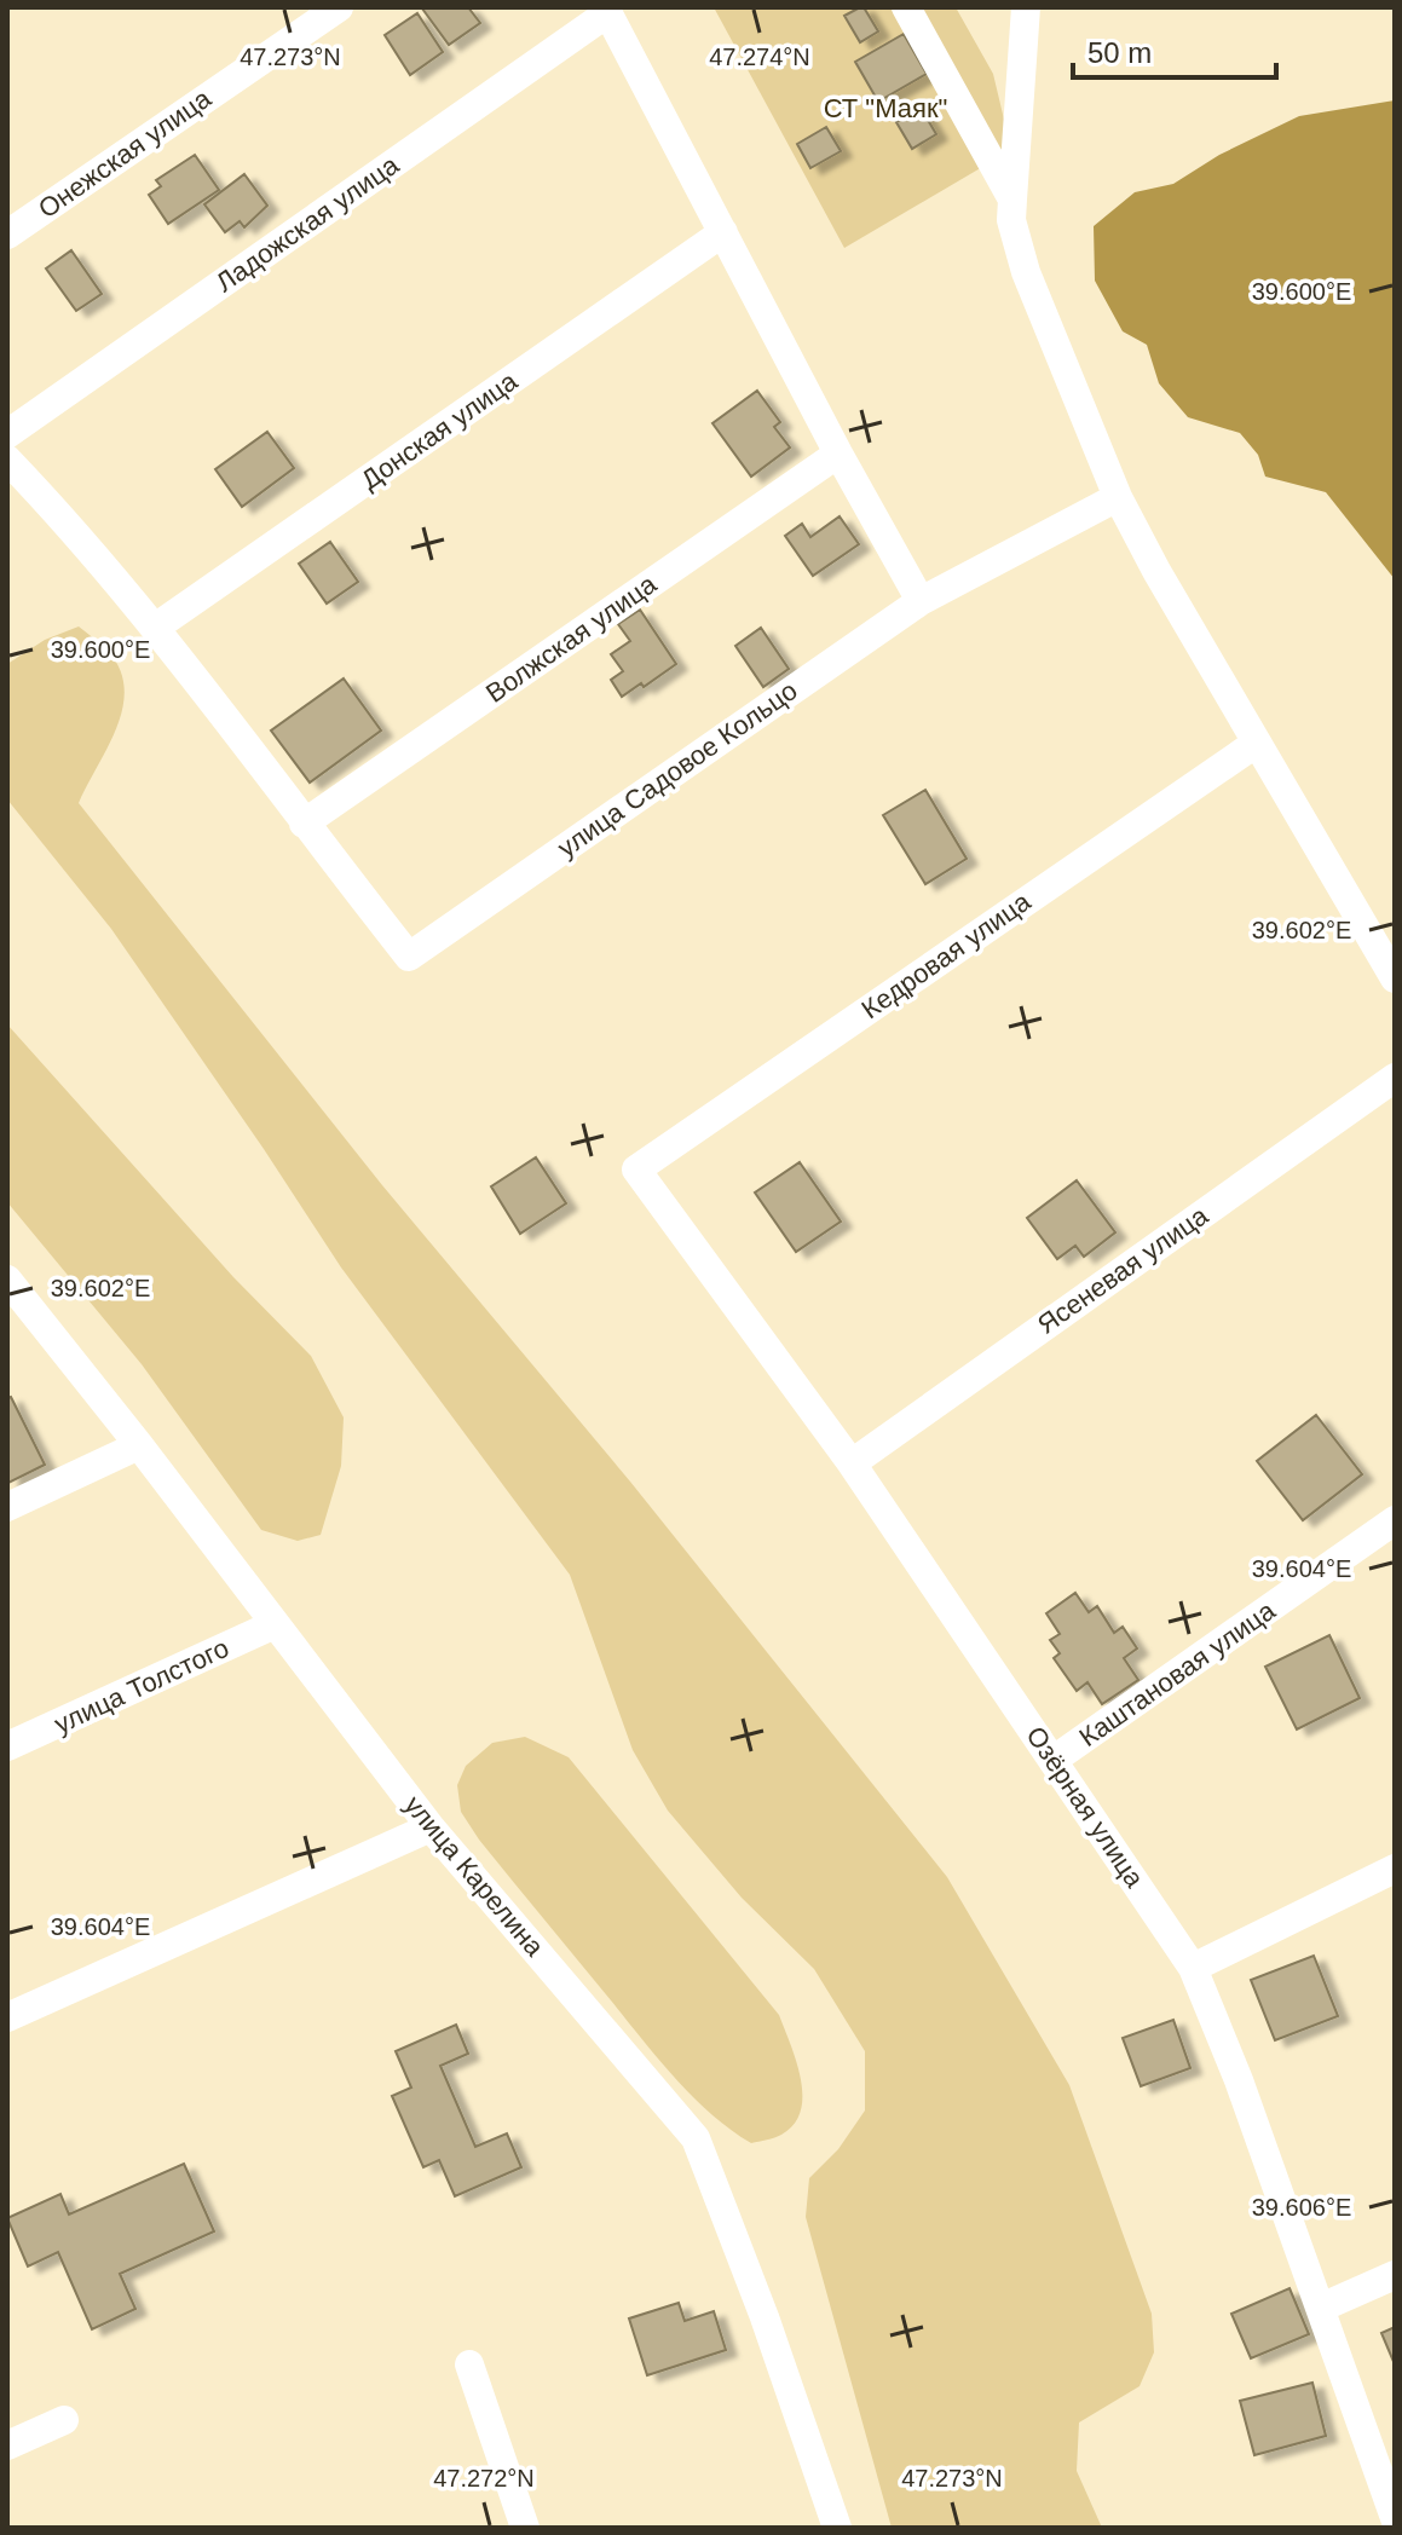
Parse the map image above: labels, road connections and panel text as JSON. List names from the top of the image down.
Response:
{
  "streets": {
    "street": [
      "Онежская улица",
      "Ладожская улица",
      "Донская улица",
      "Волжская улица",
      "улица Садовое Кольцо",
      "Кедровая улица",
      "Ясеневая улица",
      "Каштановая улица",
      "улица Толстого",
      "Озёрная улица",
      "улица Карелина"
    ]
  },
  "crossings": [
    ["Донская улица", "улица Садовое Кольцо"],
    ["Волжская улица", "улица Садовое Кольцо"],
    ["Кедровая улица", "Озёрная улица"],
    ["Ясеневая улица", "Озёрная улица"],
    ["Каштановая улица", "Озёрная улица"],
    ["улица Толстого", "улица Карелина"]
  ],
  "parks": ["СТ \"Маяк\""],
  "scale_bar": "50 m",
  "coordinates": [
    "47.273°N",
    "47.274°N",
    "39.600°E",
    "39.602°E",
    "39.604°E",
    "39.606°E",
    "47.272°N"
  ]
}
